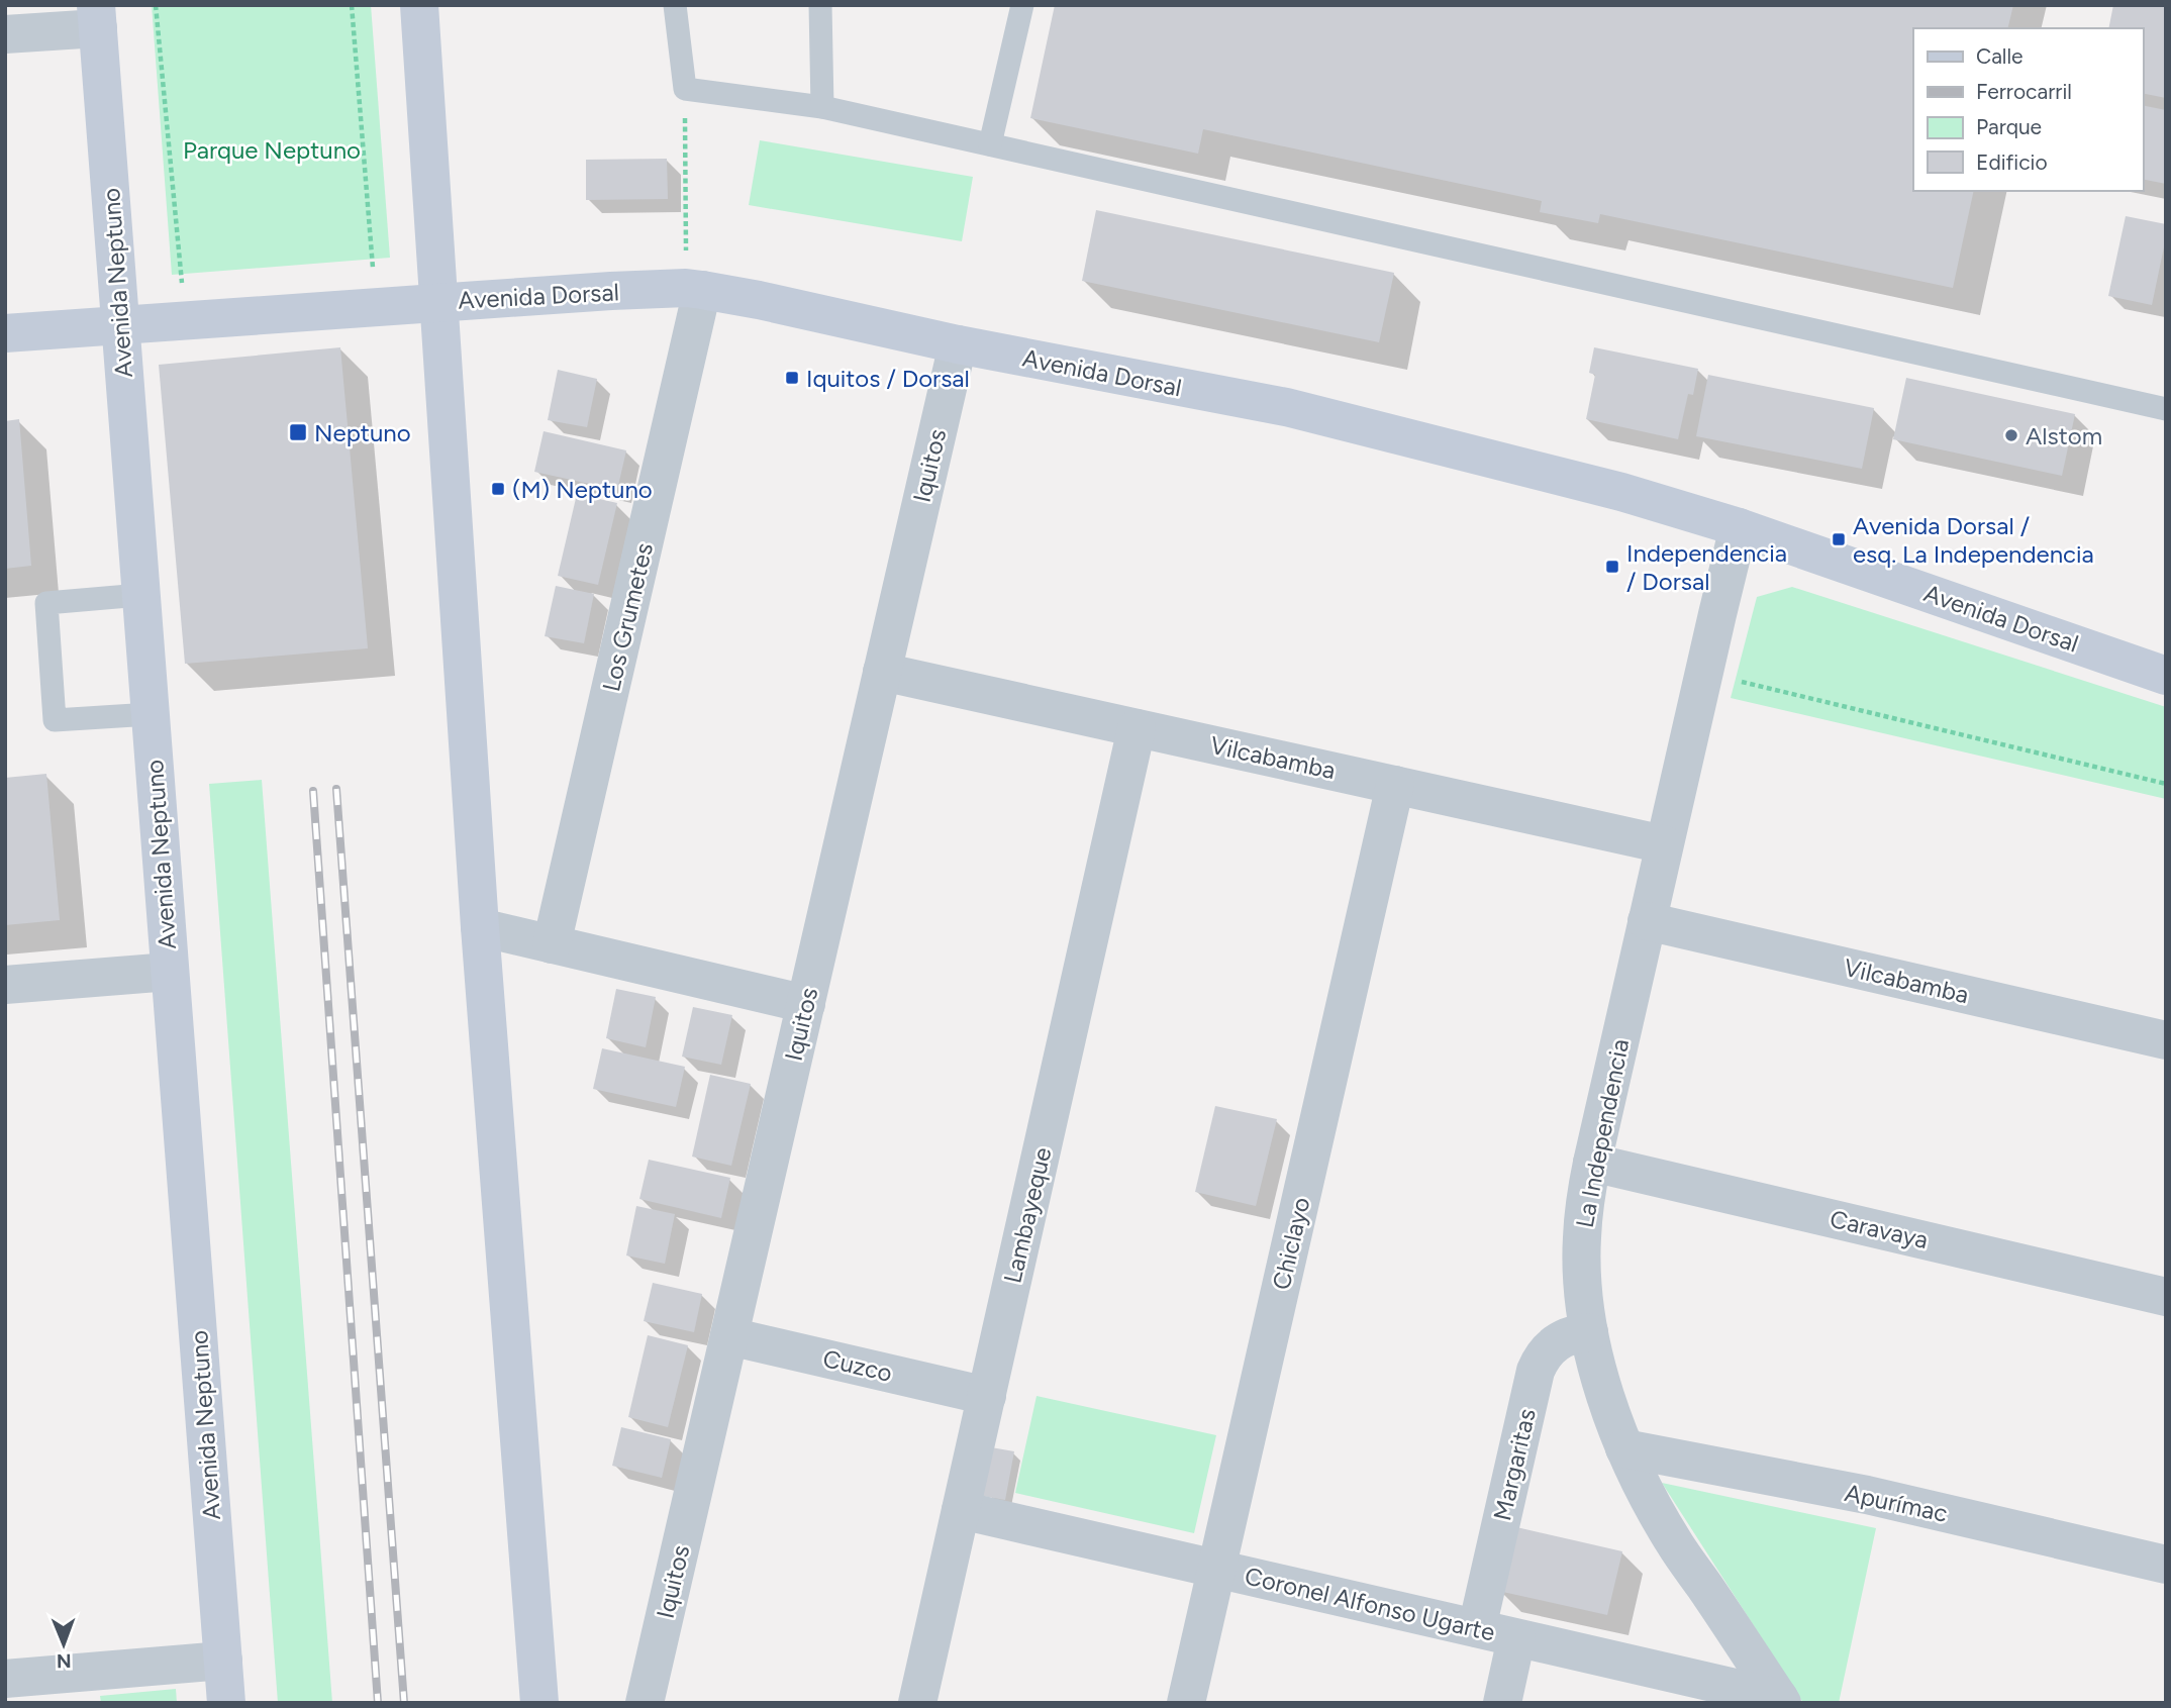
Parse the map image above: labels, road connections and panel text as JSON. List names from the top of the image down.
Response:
{
  "streets": {
    "main road": ["Avenida Neptuno", "Avenida Dorsal"],
    "street": [
      "Iquitos",
      "Los Grumetes",
      "Vilcabamba",
      "La Independencia",
      "Lambayeque",
      "Caravaya",
      "Chiclayo",
      "Cuzco",
      "Margaritas",
      "Apurímac",
      "Coronel Alfonso Ugarte"
    ]
  },
  "crossings": [
    ["Avenida Neptuno", "Avenida Dorsal"],
    ["Avenida Dorsal", "Iquitos"],
    ["Avenida Dorsal", "Los Grumetes"],
    ["Avenida Dorsal", "La Independencia"],
    ["Iquitos", "Vilcabamba"],
    ["Iquitos", "Cuzco"],
    ["Vilcabamba", "La Independencia"],
    ["Vilcabamba", "Lambayeque"],
    ["Vilcabamba", "Chiclayo"],
    ["La Independencia", "Caravaya"],
    ["La Independencia", "Margaritas"],
    ["La Independencia", "Apurímac"],
    ["La Independencia", "Coronel Alfonso Ugarte"],
    ["Lambayeque", "Cuzco"],
    ["Lambayeque", "Coronel Alfonso Ugarte"],
    ["Chiclayo", "Coronel Alfonso Ugarte"],
    ["Margaritas", "Coronel Alfonso Ugarte"]
  ],
  "parks": ["Parque Neptuno"],
  "places": {
    "transit": [
      "Iquitos / Dorsal",
      "Neptuno",
      "(M) Neptuno",
      "Avenida Dorsal / esq. La Independencia",
      "Independencia / Dorsal"
    ],
    "other": ["Alstom"]
  },
  "legend": [
    "Calle",
    "Ferrocarril",
    "Parque",
    "Edificio"
  ],
  "north": "bottom"
}
